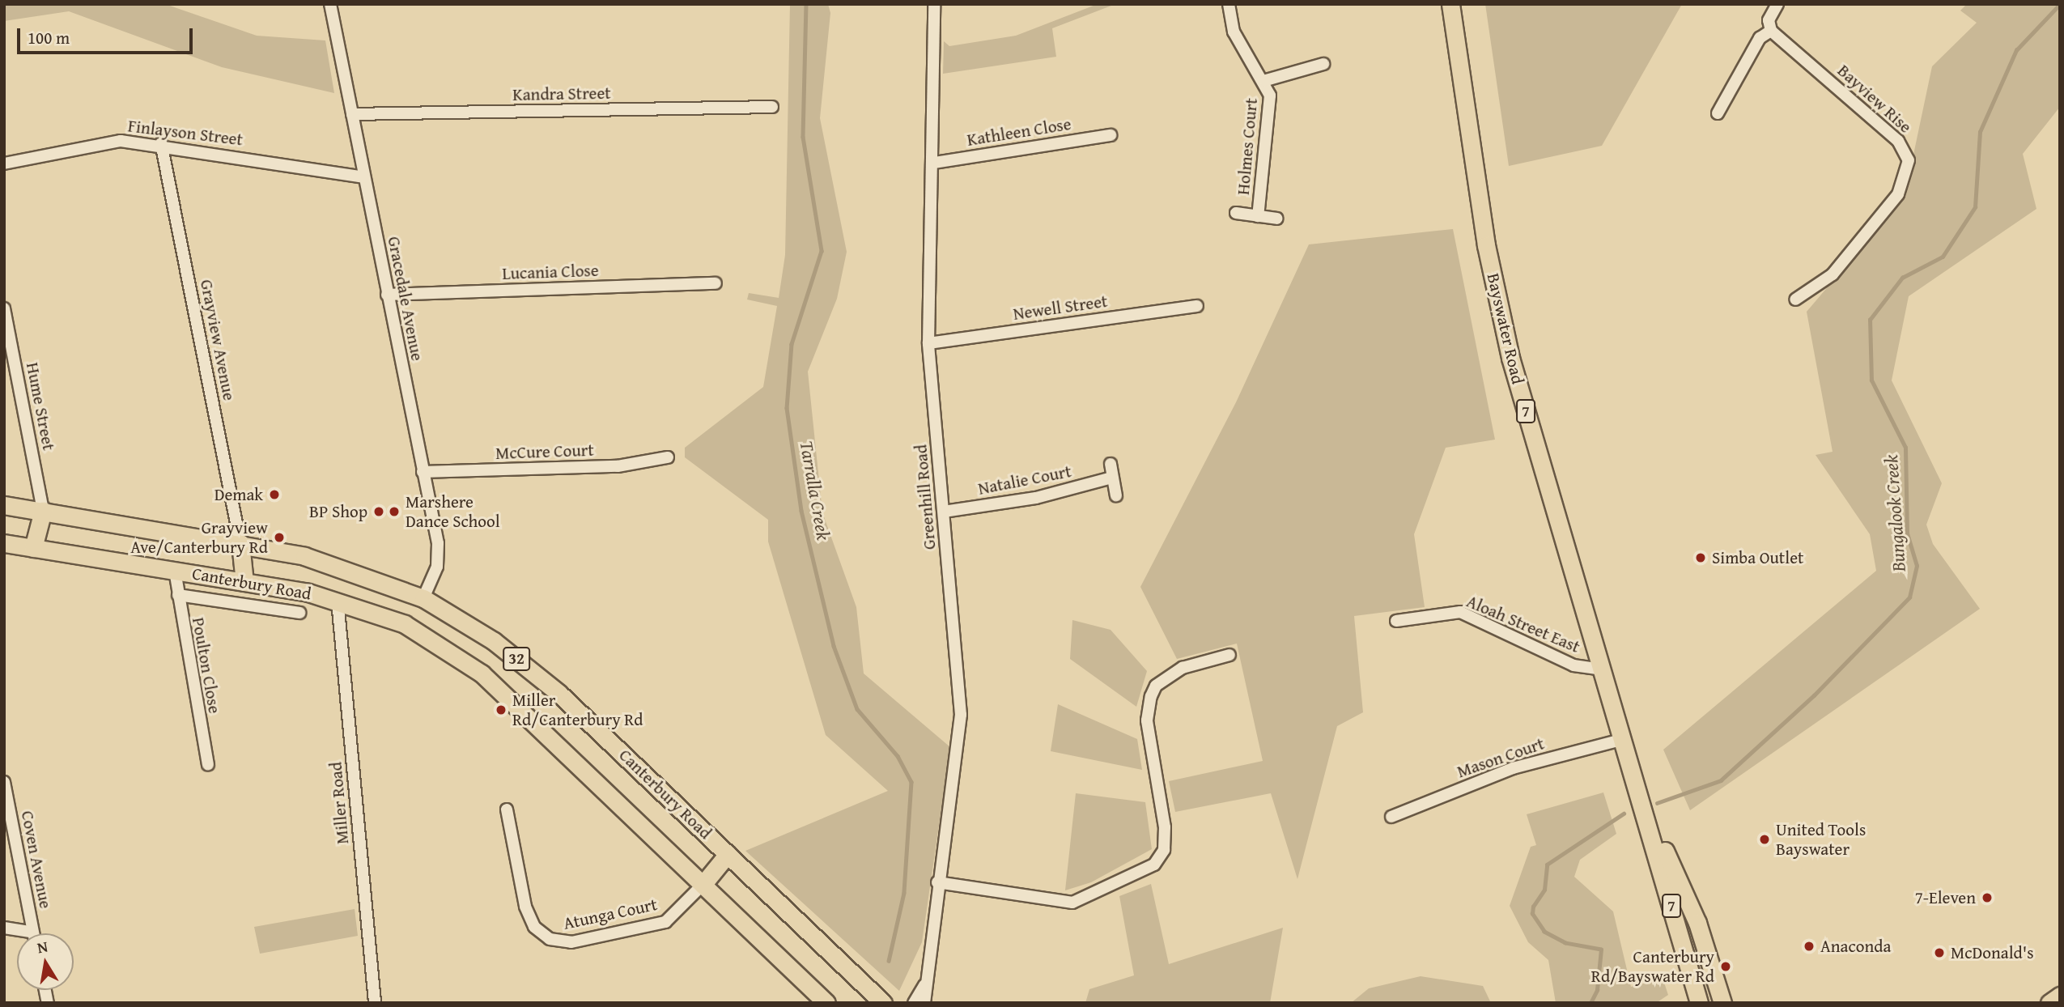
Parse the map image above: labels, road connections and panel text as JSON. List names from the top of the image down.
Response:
{
  "streets": {
    "main road": [
      "Bayswater Road",
      "7",
      "Canterbury Road",
      "32"
    ],
    "street": [
      "Kandra Street",
      "Bayview Rise",
      "Kathleen Close",
      "Finlayson Street",
      "Holmes Court",
      "Lucania Close",
      "Gracedale Avenue",
      "Newell Street",
      "Grayview Avenue",
      "Hume Street",
      "McCure Court",
      "Natalie Court",
      "Greenhill Road",
      "Aloah Street East",
      "Poulton Close",
      "Mason Court",
      "Miller Road",
      "Coven Avenue",
      "Atunga Court"
    ]
  },
  "crossings": [
    ["Kandra Street", "Gracedale Avenue"],
    ["Kathleen Close", "Greenhill Road"],
    ["Finlayson Street", "Gracedale Avenue"],
    ["Finlayson Street", "Grayview Avenue"],
    ["Lucania Close", "Gracedale Avenue"],
    ["Gracedale Avenue", "McCure Court"],
    ["Gracedale Avenue", "Canterbury Road"],
    ["Newell Street", "Greenhill Road"],
    ["Bayswater Road", "Aloah Street East"],
    ["Bayswater Road", "Mason Court"],
    ["Grayview Avenue", "Canterbury Road"],
    ["Hume Street", "Canterbury Road"],
    ["Natalie Court", "Greenhill Road"],
    ["Canterbury Road", "Poulton Close"],
    ["Canterbury Road", "Miller Road"],
    ["Canterbury Road", "Atunga Court"]
  ],
  "water": ["Tarralla Creek", "Bungalook Creek"],
  "places": [
    "Demak",
    "BP Shop",
    "Marshere Dance School",
    "Grayview Ave/Canterbury Rd",
    "Simba Outlet",
    "Miller Rd/Canterbury Rd",
    "United Tools Bayswater",
    "7-Eleven",
    "Anaconda",
    "McDonald's",
    "Canterbury Rd/Bayswater Rd"
  ],
  "scale_bar": "100 m",
  "north": "top"
}
